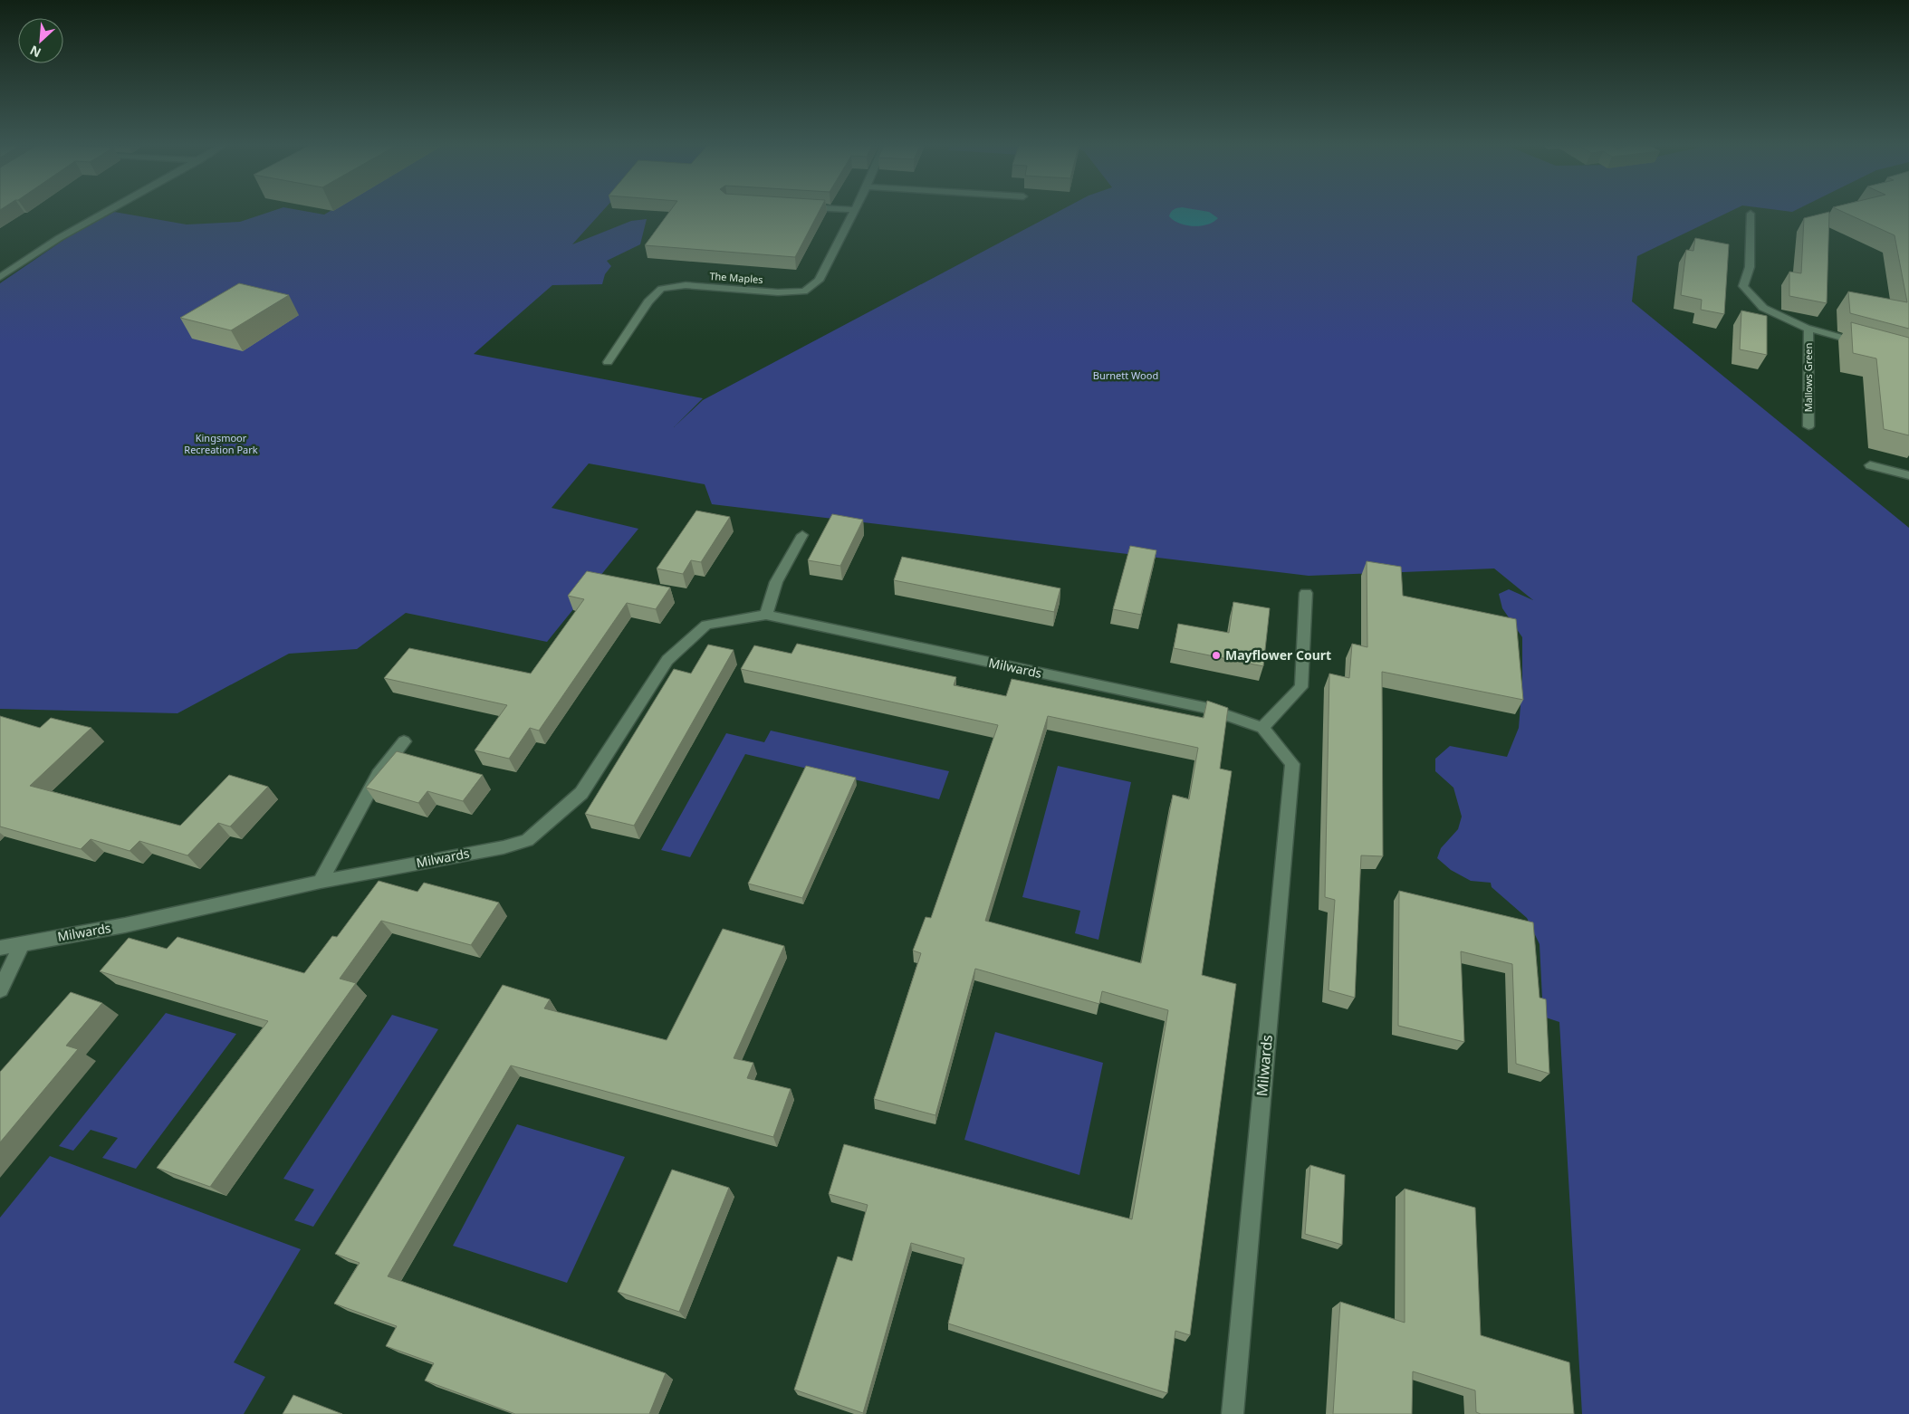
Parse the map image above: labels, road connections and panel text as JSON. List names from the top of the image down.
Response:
{
  "streets": {
    "street": ["The Maples", "Mallows Green", "Milwards"]
  },
  "parks": ["Burnett Wood", "Kingsmoor Recreation Park"],
  "places": ["Mayflower Court"],
  "north": "bottom left"
}
